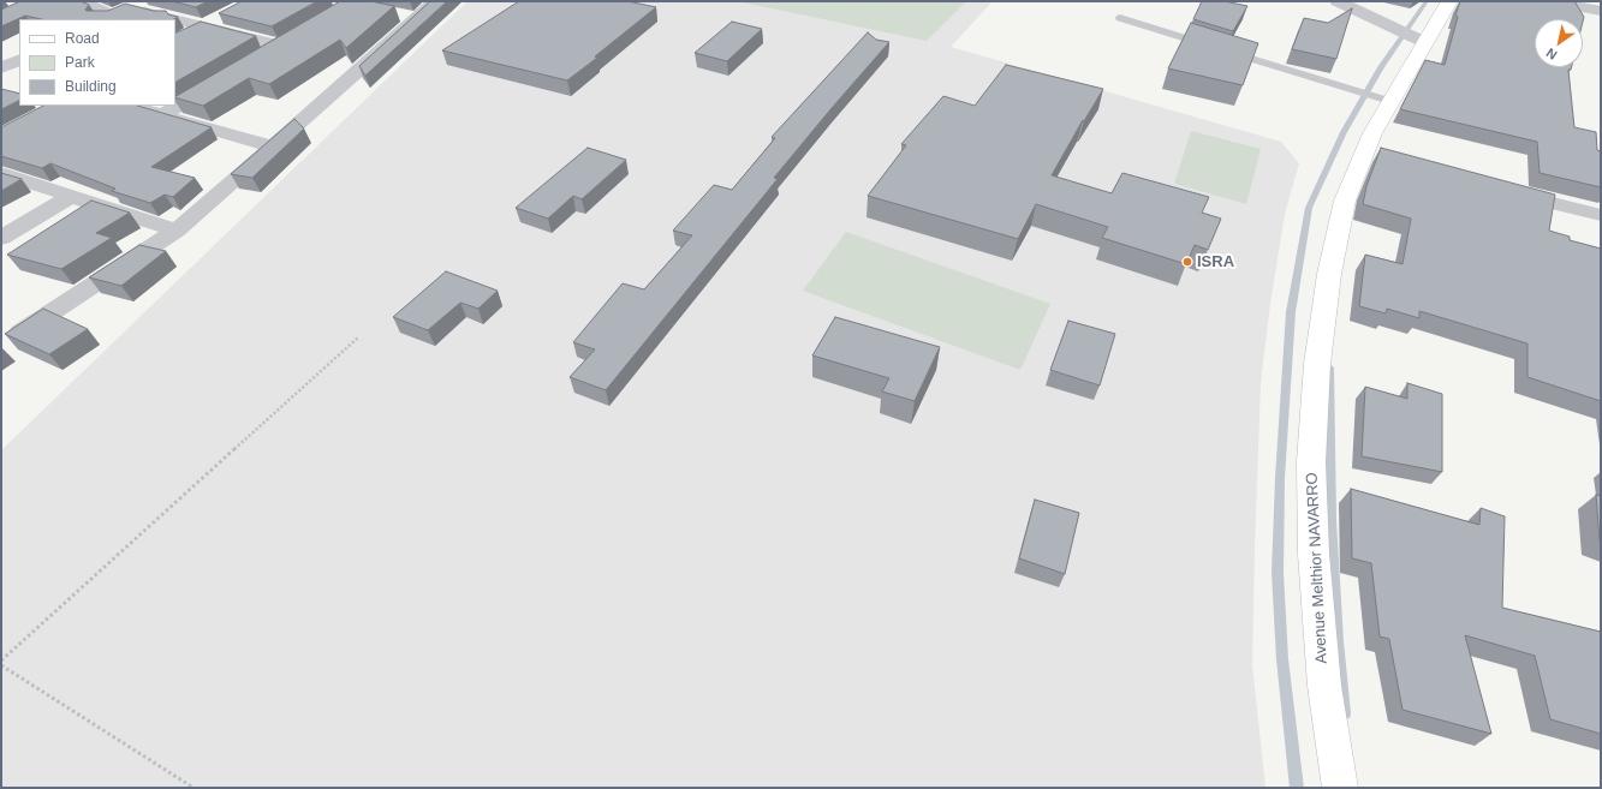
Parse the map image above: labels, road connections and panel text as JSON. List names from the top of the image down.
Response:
{
  "streets": {
    "street": ["Avenue Melthior NAVARRO"]
  },
  "places": ["ISRA"],
  "legend": ["Road", "Park", "Building"],
  "north": "bottom left"
}
